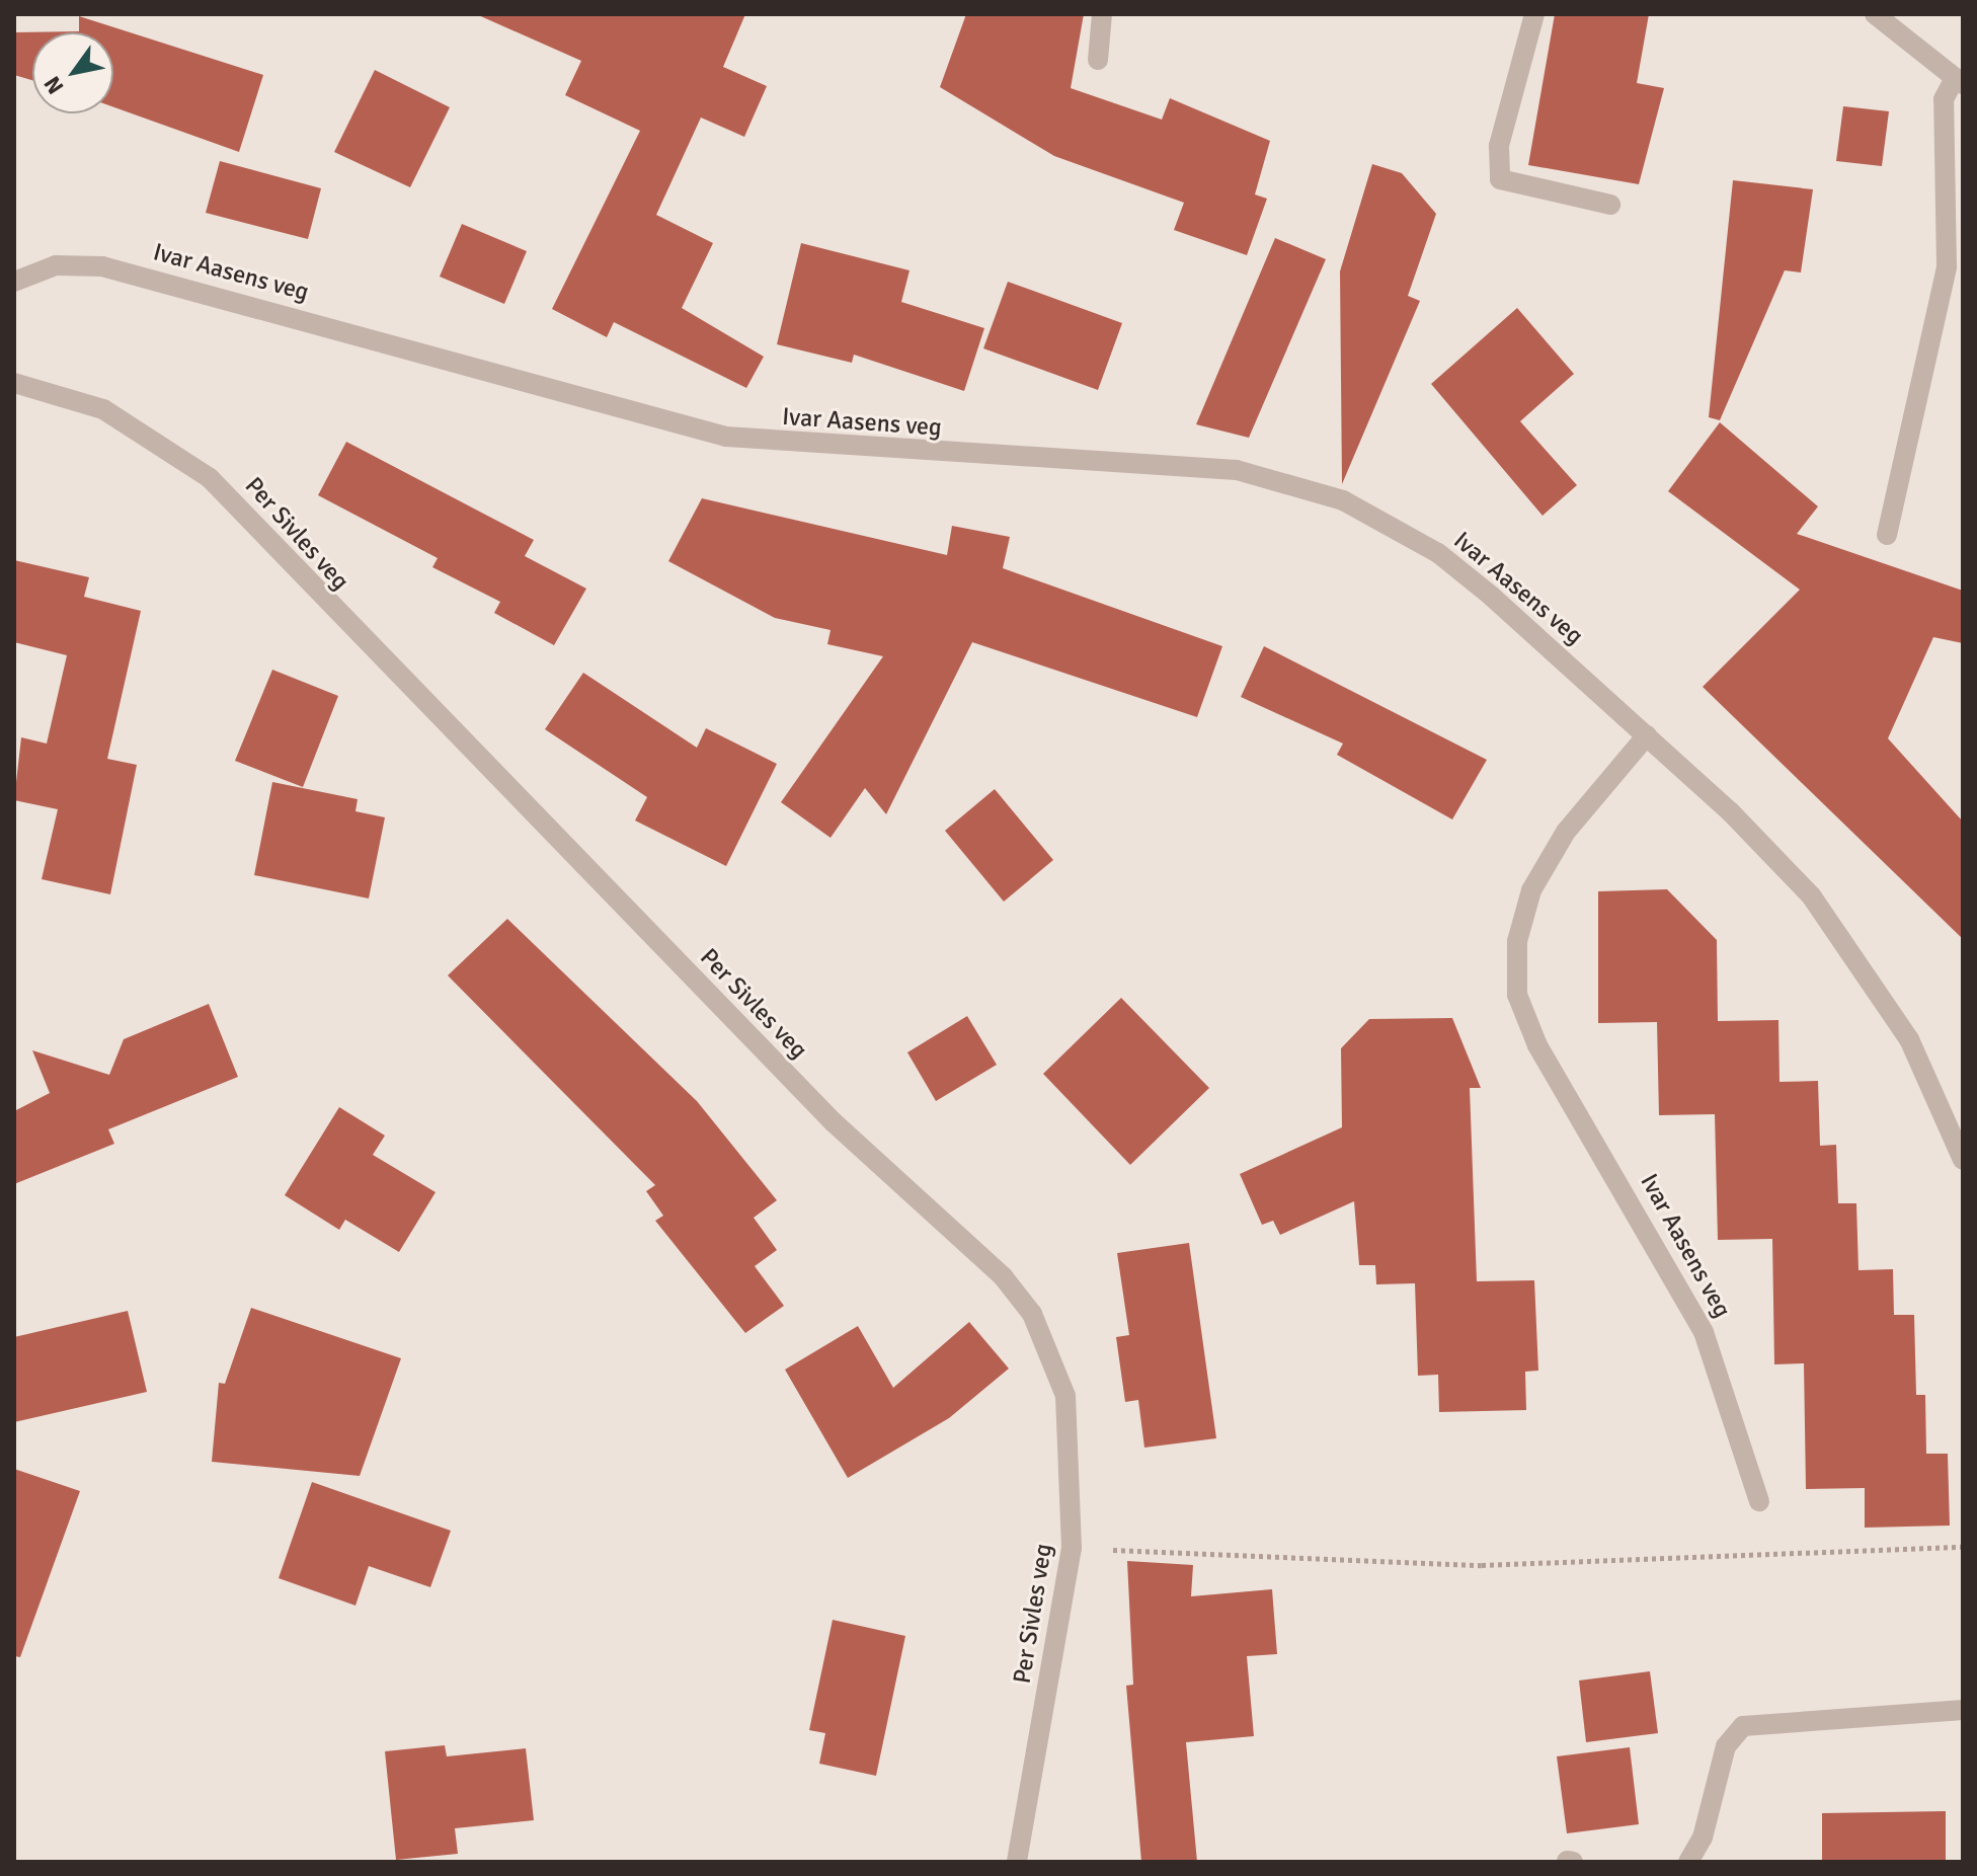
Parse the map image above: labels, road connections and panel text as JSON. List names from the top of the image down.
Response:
{
  "streets": {
    "street": ["Ivar Aasens veg", "Per Sivles veg"]
  },
  "north": "bottom left"
}
